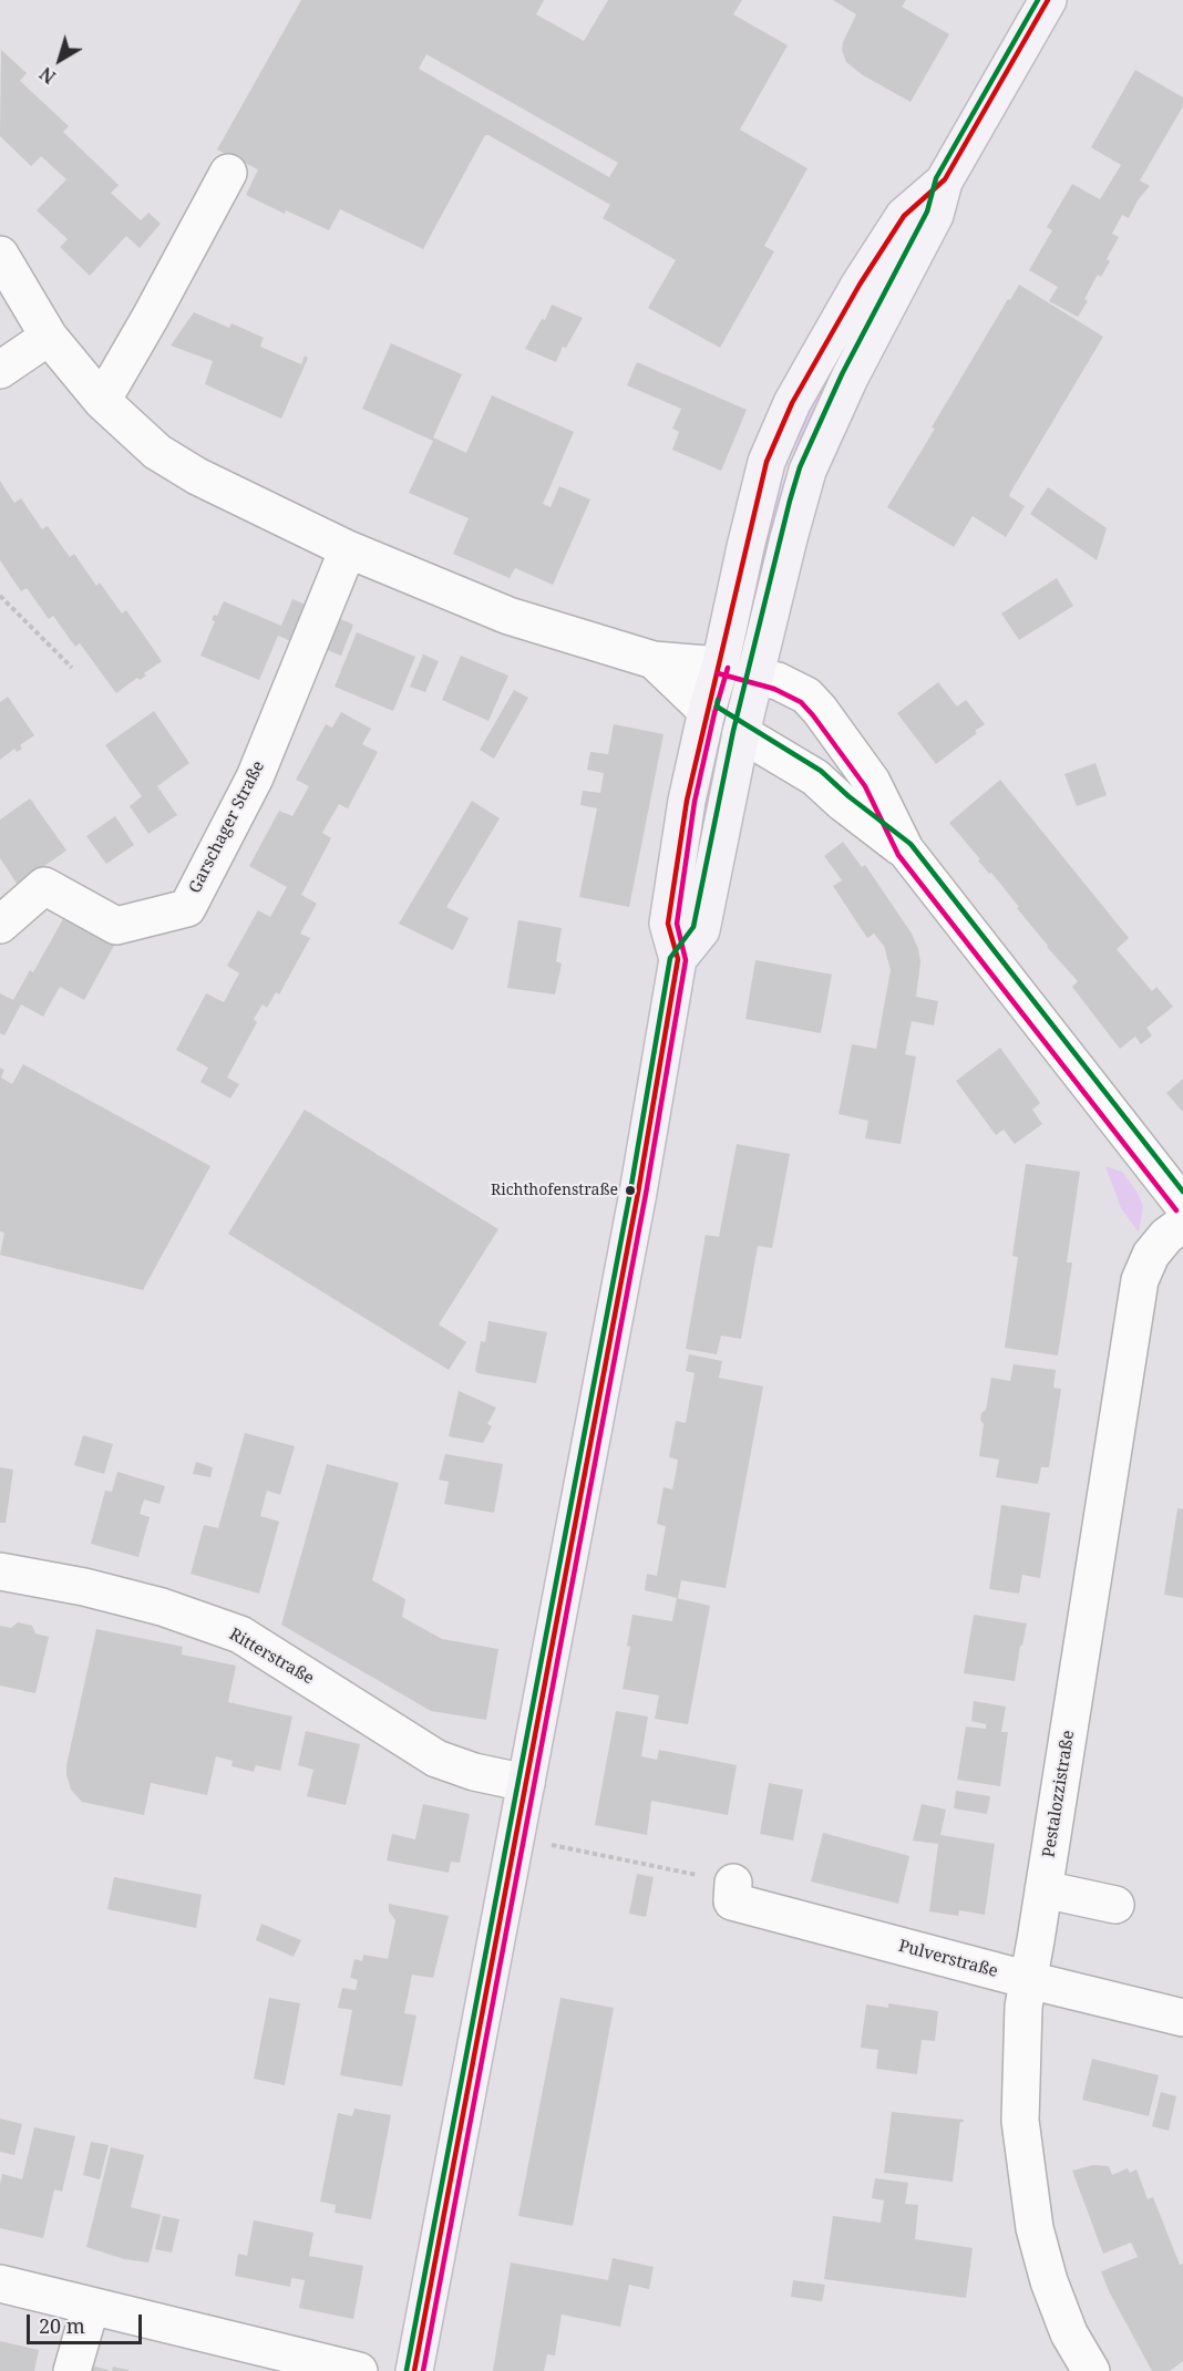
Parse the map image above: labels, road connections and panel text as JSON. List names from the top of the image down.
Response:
{
  "streets": {
    "street": [
      "Garschager Straße",
      "Ritterstraße",
      "Pestalozzistraße",
      "Pulverstraße"
    ]
  },
  "crossings": [
    ["Pestalozzistraße", "Pulverstraße"]
  ],
  "places": ["Richthofenstraße"],
  "scale_bar": "20 m",
  "north": "bottom left"
}
